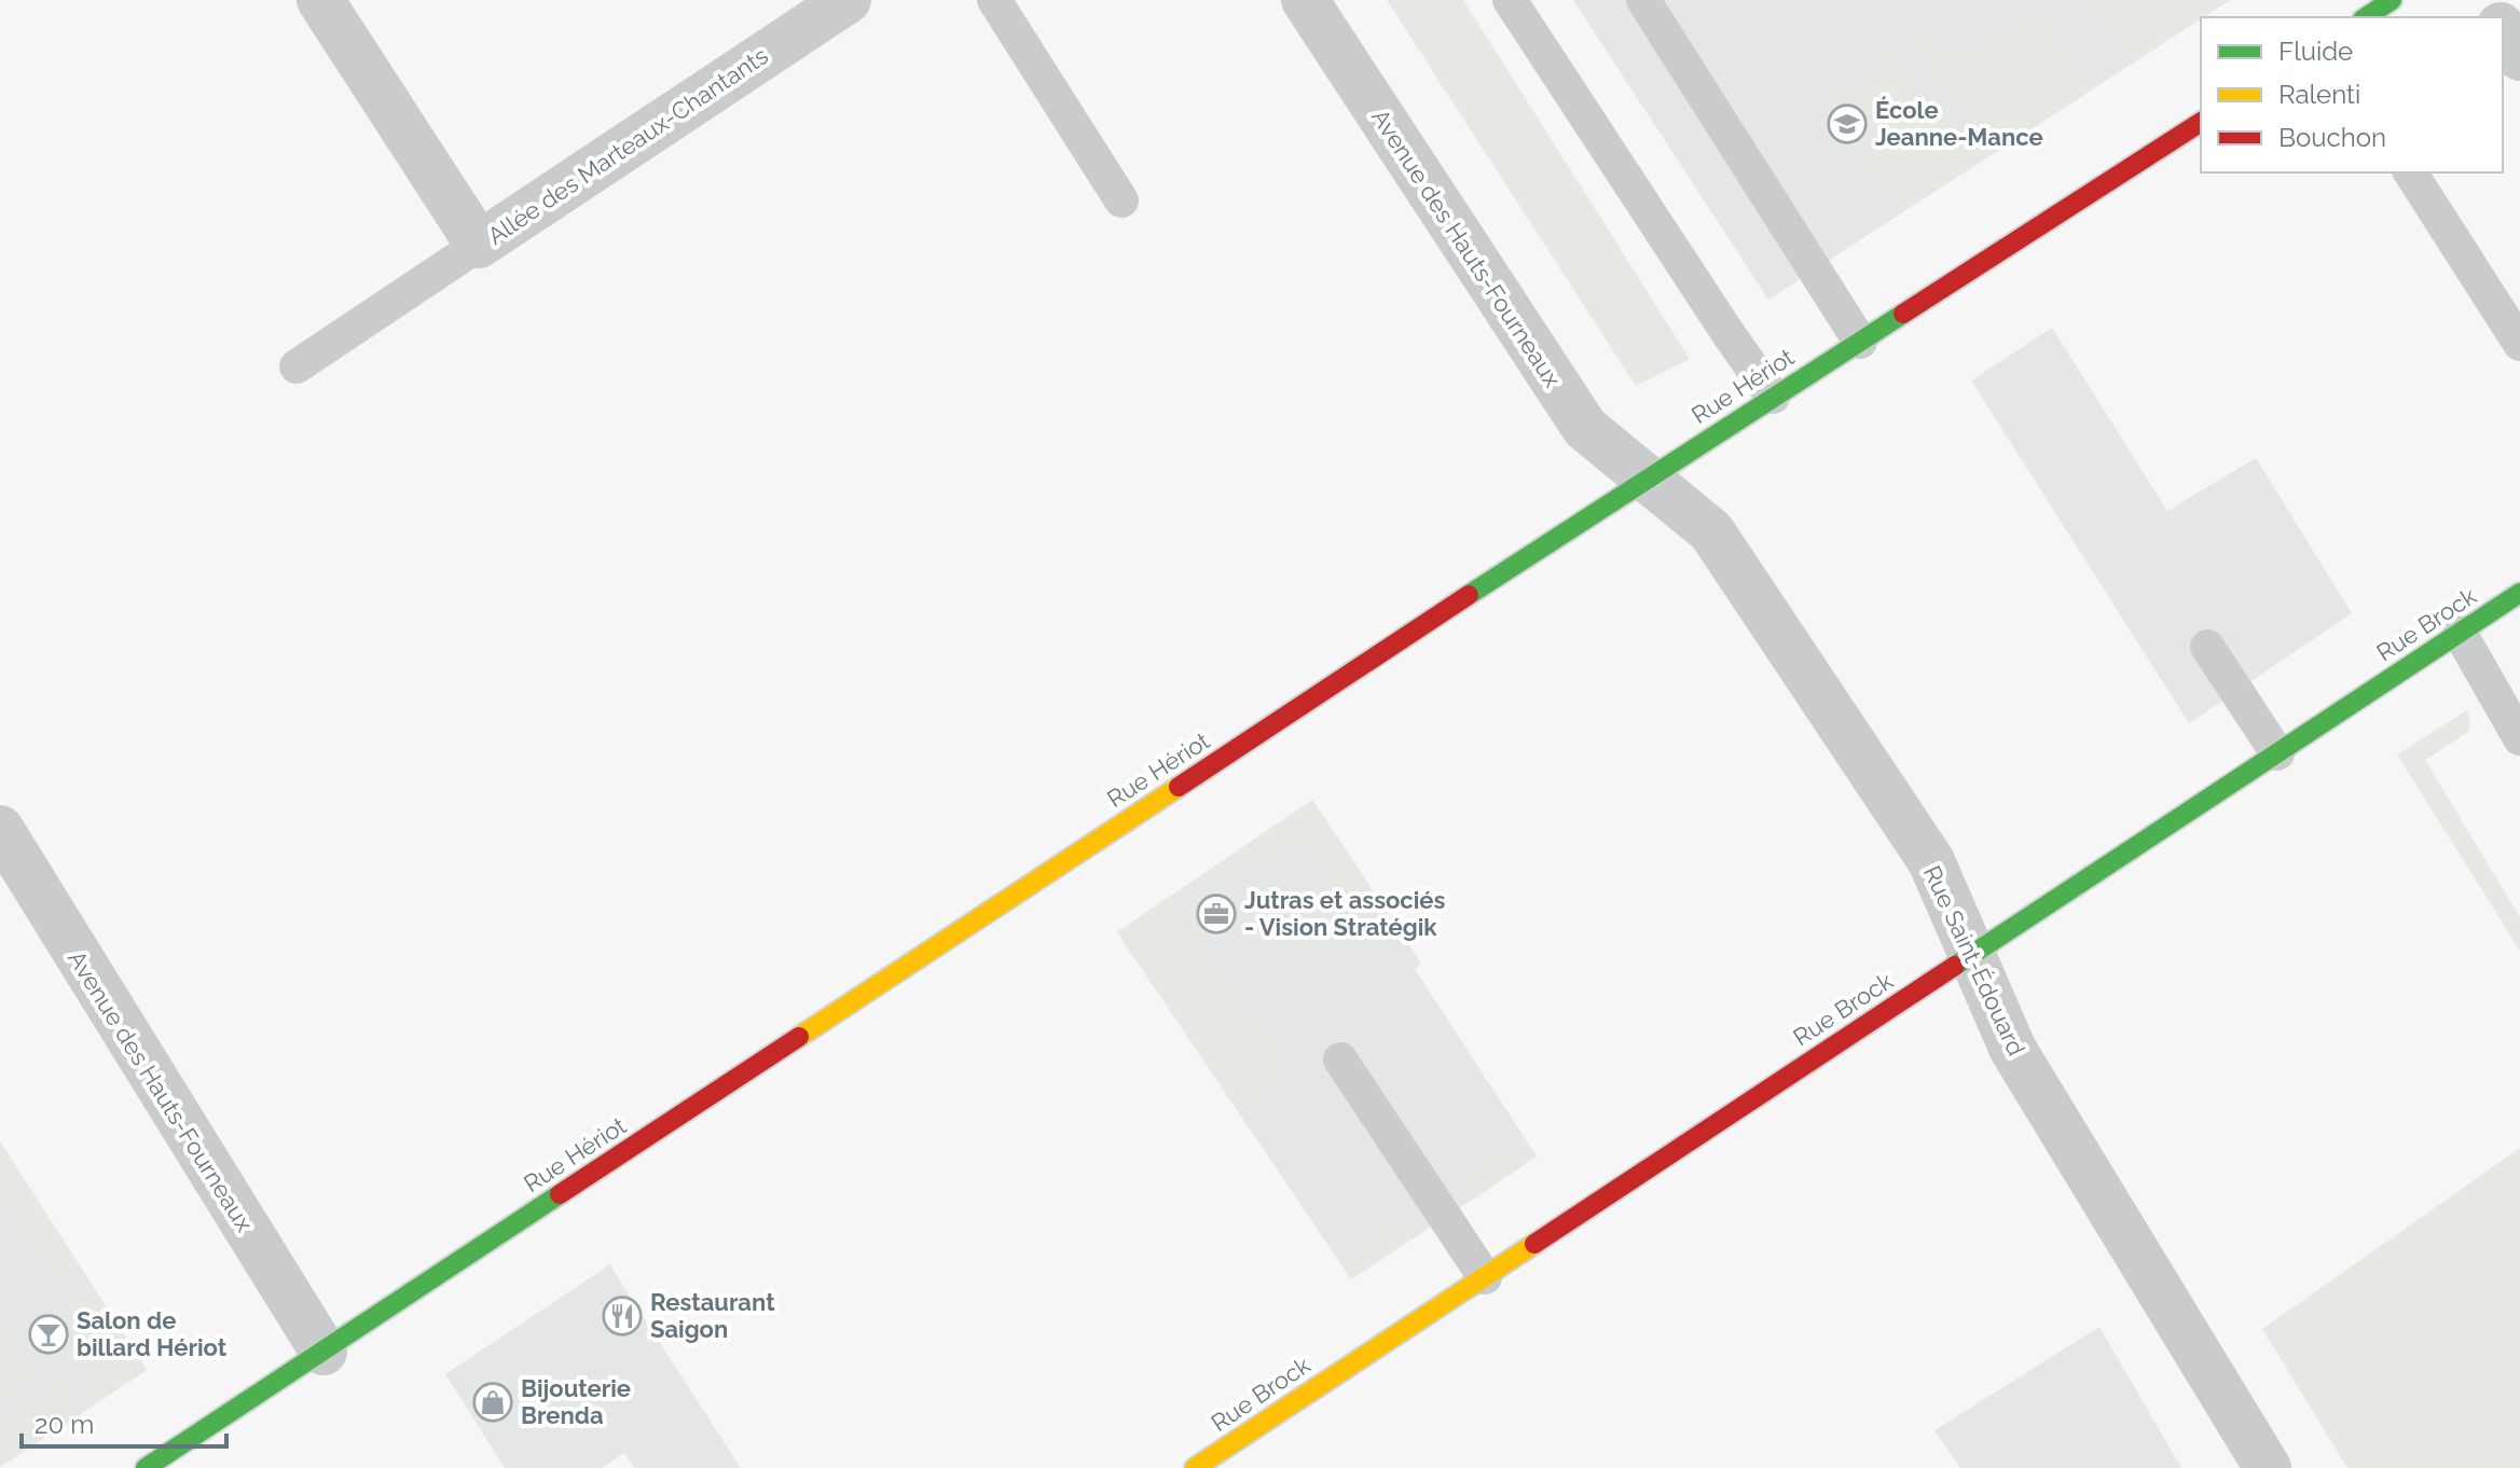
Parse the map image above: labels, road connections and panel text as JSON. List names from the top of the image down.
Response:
{
  "streets": {
    "street": [
      "Allée des Marteaux-Chantants",
      "Avenue des Hauts-Fourneaux",
      "Rue Hériot",
      "Rue Brock",
      "Rue Saint-Édouard"
    ]
  },
  "crossings": [
    ["Avenue des Hauts-Fourneaux", "Rue Hériot"],
    ["Avenue des Hauts-Fourneaux", "Rue Saint-Édouard"],
    ["Rue Hériot", "Rue Saint-Édouard"],
    ["Rue Brock", "Rue Saint-Édouard"]
  ],
  "places": {
    "school or university": ["École Jeanne-Mance"],
    "office": ["Jutras et associés - Vision Stratégik"],
    "restaurant": ["Restaurant Saigon"],
    "bar": ["Salon de billard Hériot"],
    "shop": ["Bijouterie Brenda"]
  },
  "legend": ["Fluide", "Ralenti", "Bouchon"],
  "scale_bar": "20 m"
}
